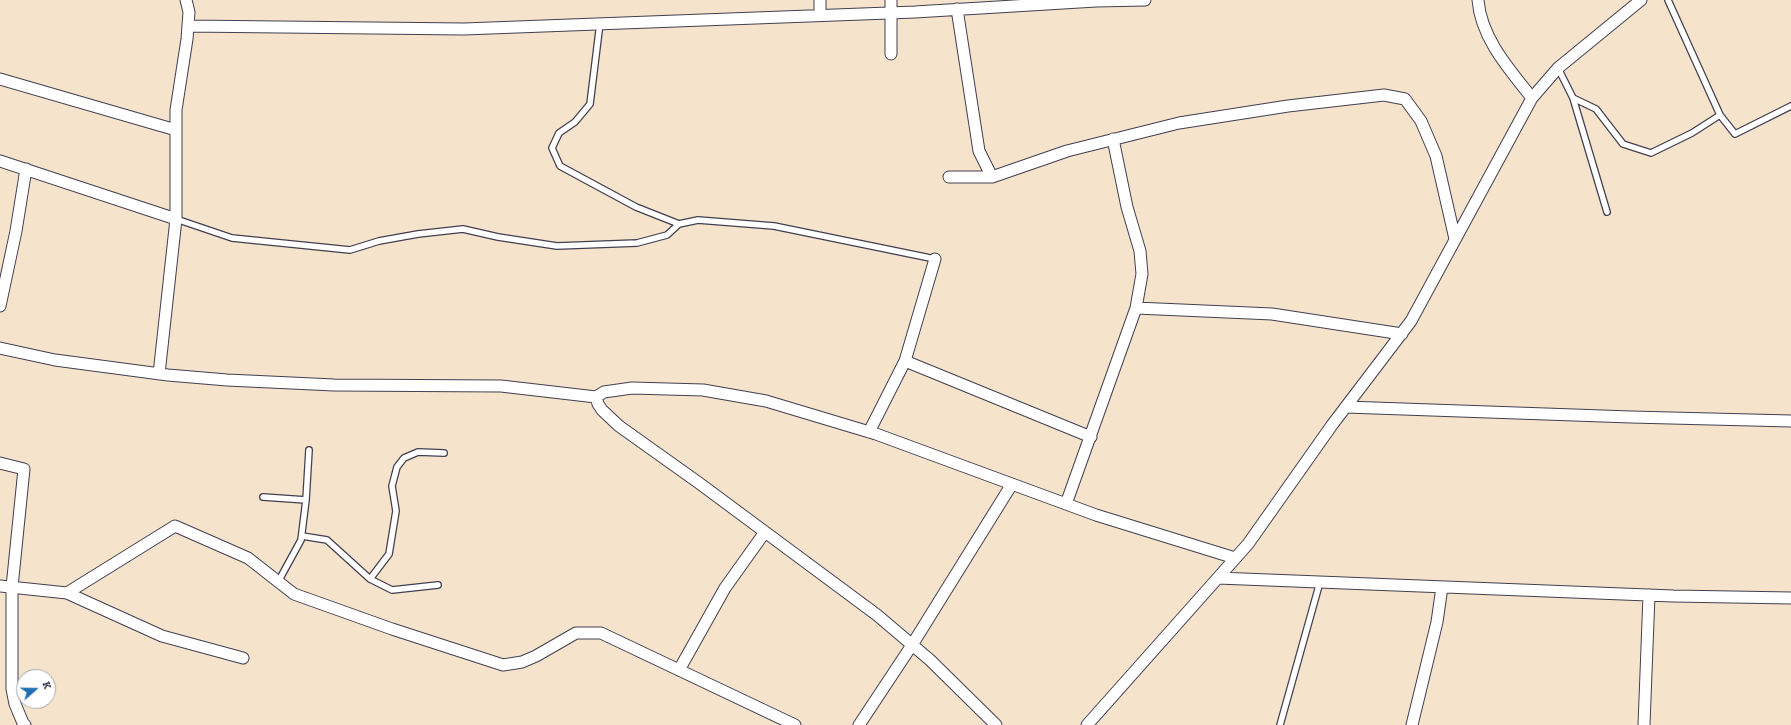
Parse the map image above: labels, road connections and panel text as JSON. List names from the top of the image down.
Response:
{
  "north": "right"
}
